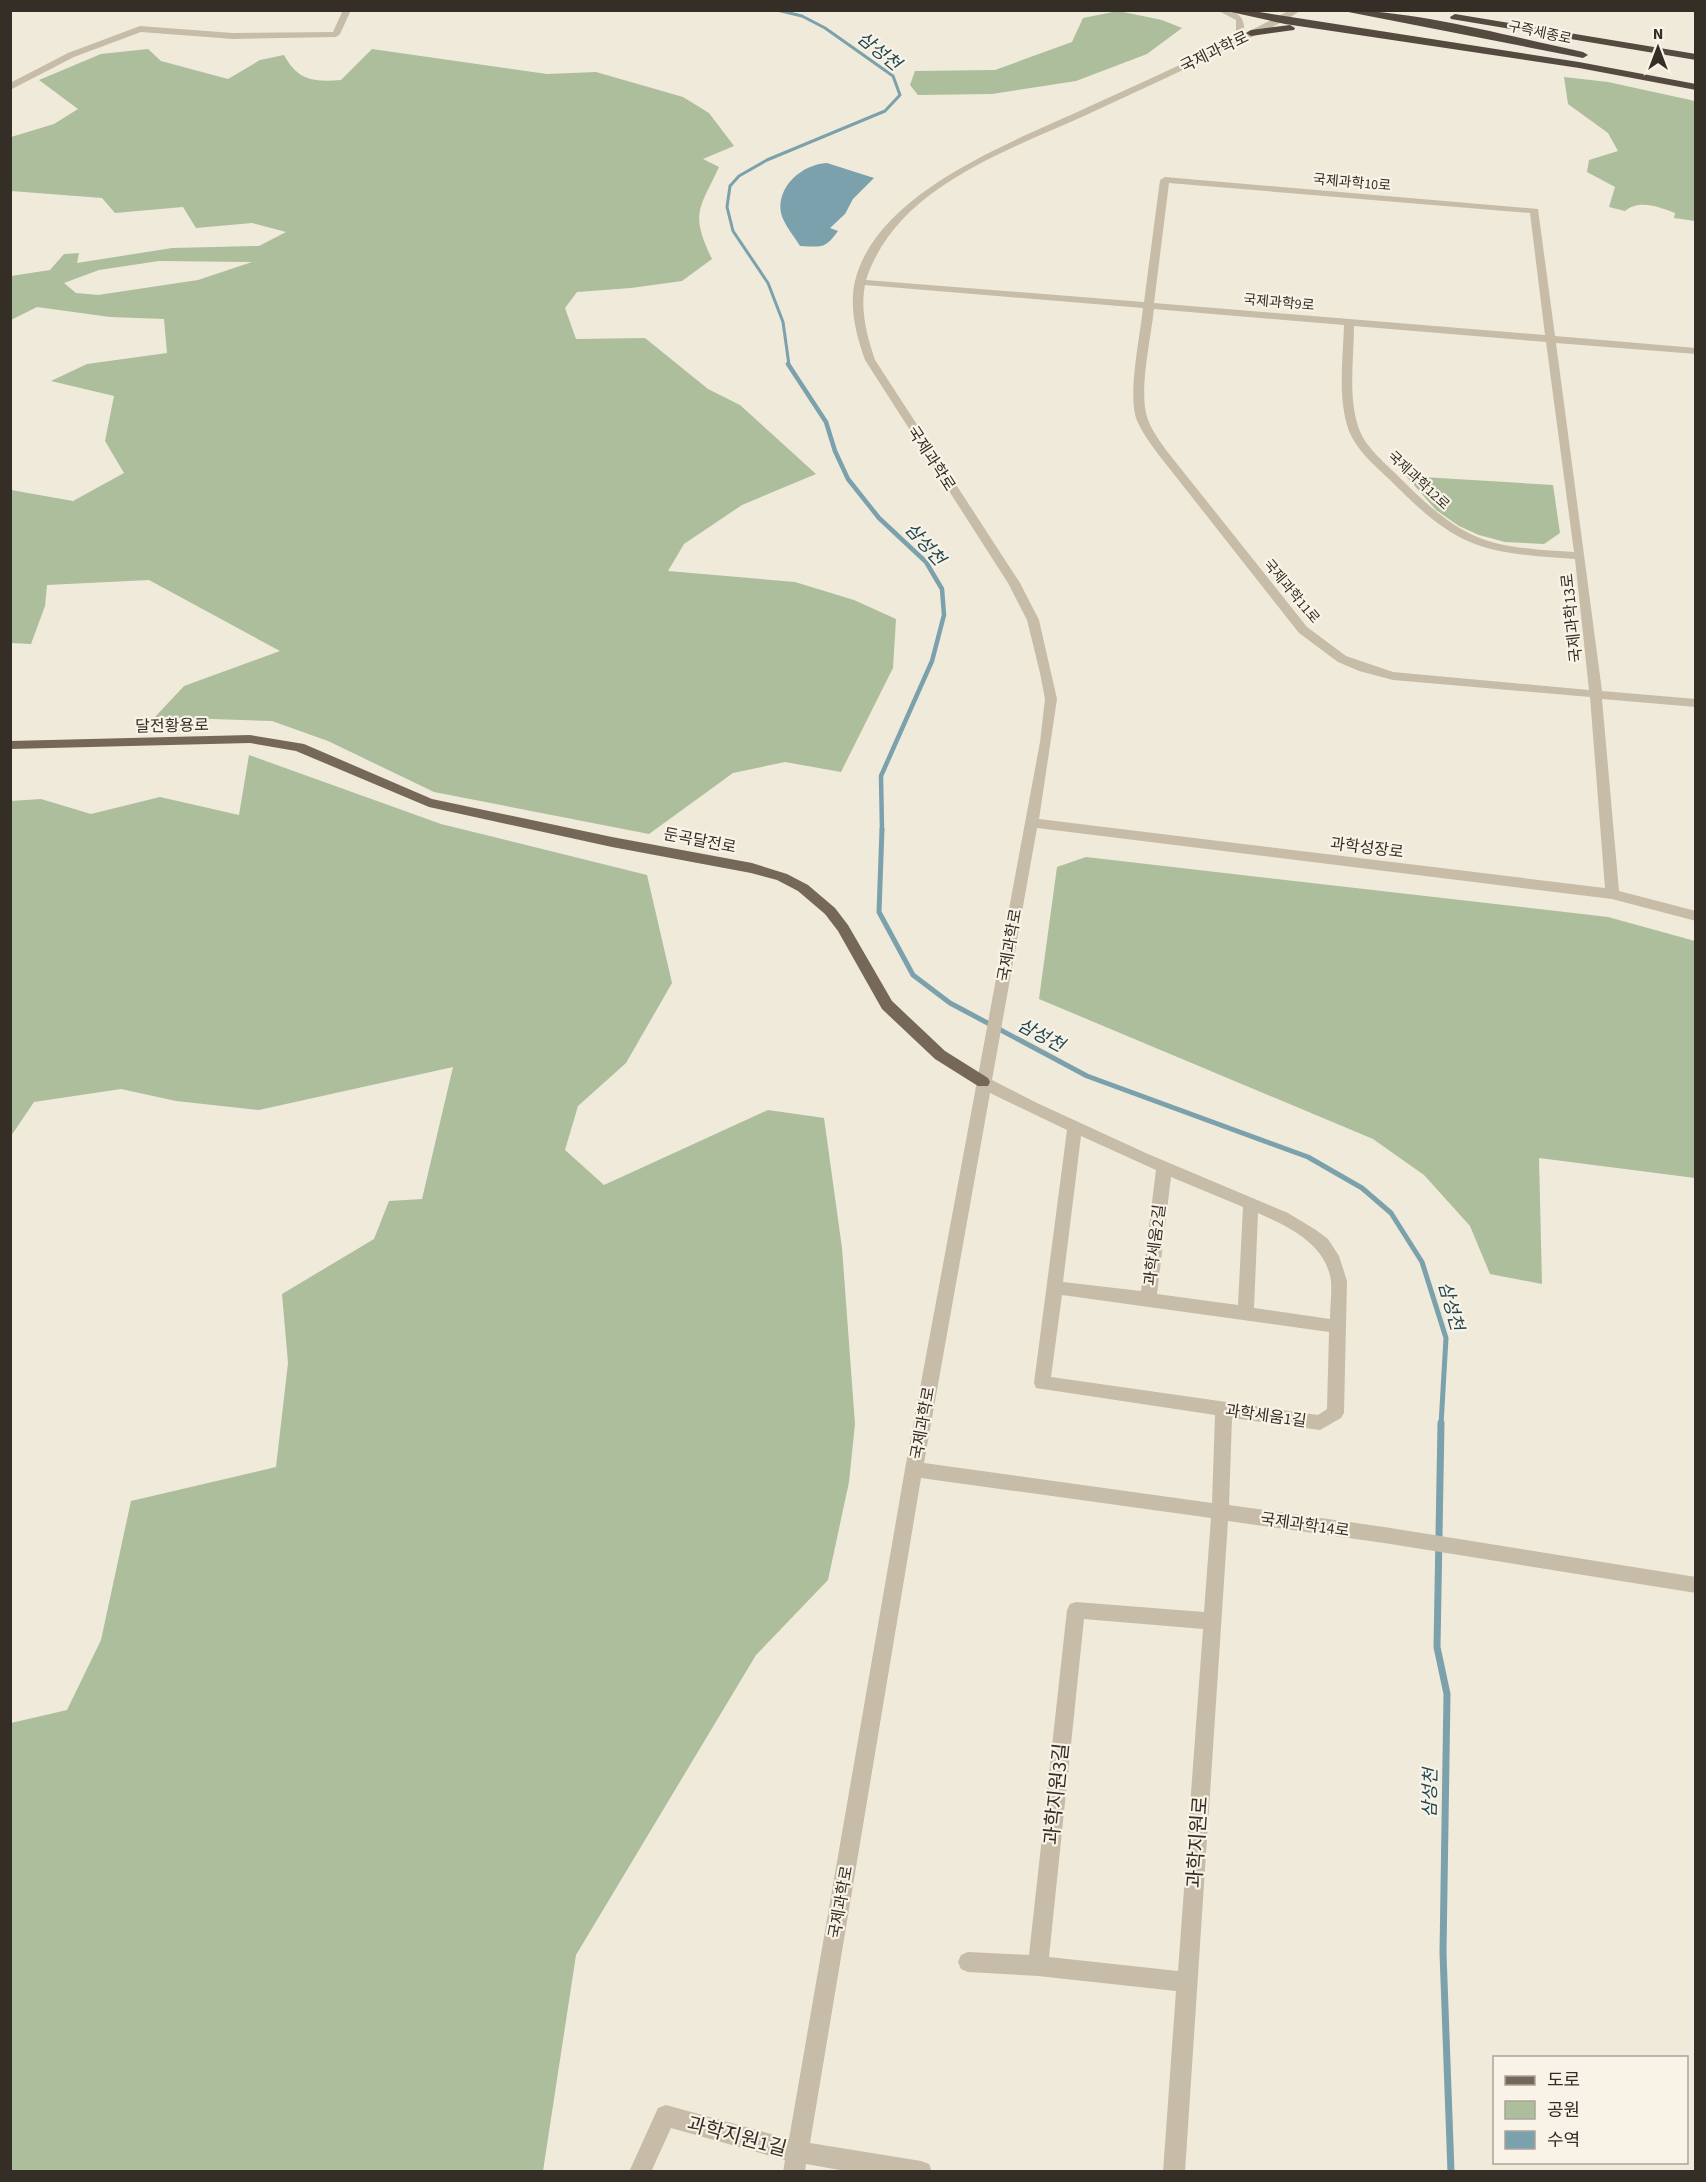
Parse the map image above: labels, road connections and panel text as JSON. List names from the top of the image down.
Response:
{
  "streets": {
    "highway": ["구즉세종로"],
    "main road": ["달전황용로", "둔곡달전로"],
    "street": [
      "국제과학로",
      "국제과학10로",
      "국제과학9로",
      "국제과학12로",
      "국제과학11로",
      "국제과학13로",
      "과학성장로",
      "과학세움2길",
      "과학세움1길",
      "국제과학14로",
      "과학지원3길",
      "과학지원로",
      "과학지원1길"
    ]
  },
  "crossings": [
    ["국제과학로", "국제과학9로"],
    ["국제과학로", "둔곡달전로"],
    ["국제과학로", "과학성장로"],
    ["국제과학로", "과학세움1길"],
    ["국제과학로", "국제과학14로"],
    ["국제과학로", "과학지원1길"],
    ["국제과학10로", "국제과학9로"],
    ["국제과학10로", "국제과학11로"],
    ["국제과학10로", "국제과학13로"],
    ["국제과학9로", "국제과학12로"],
    ["국제과학9로", "국제과학11로"],
    ["국제과학9로", "국제과학13로"],
    ["국제과학12로", "국제과학13로"],
    ["국제과학11로", "국제과학13로"],
    ["국제과학13로", "과학성장로"],
    ["달전황용로", "둔곡달전로"],
    ["둔곡달전로", "과학세움1길"],
    ["과학세움2길", "과학세움1길"],
    ["과학세움1길", "과학지원로"],
    ["국제과학14로", "과학지원로"],
    ["과학지원3길", "과학지원로"]
  ],
  "water": ["삼성천"],
  "legend": ["도로", "공원", "수역"],
  "north": "top"
}
